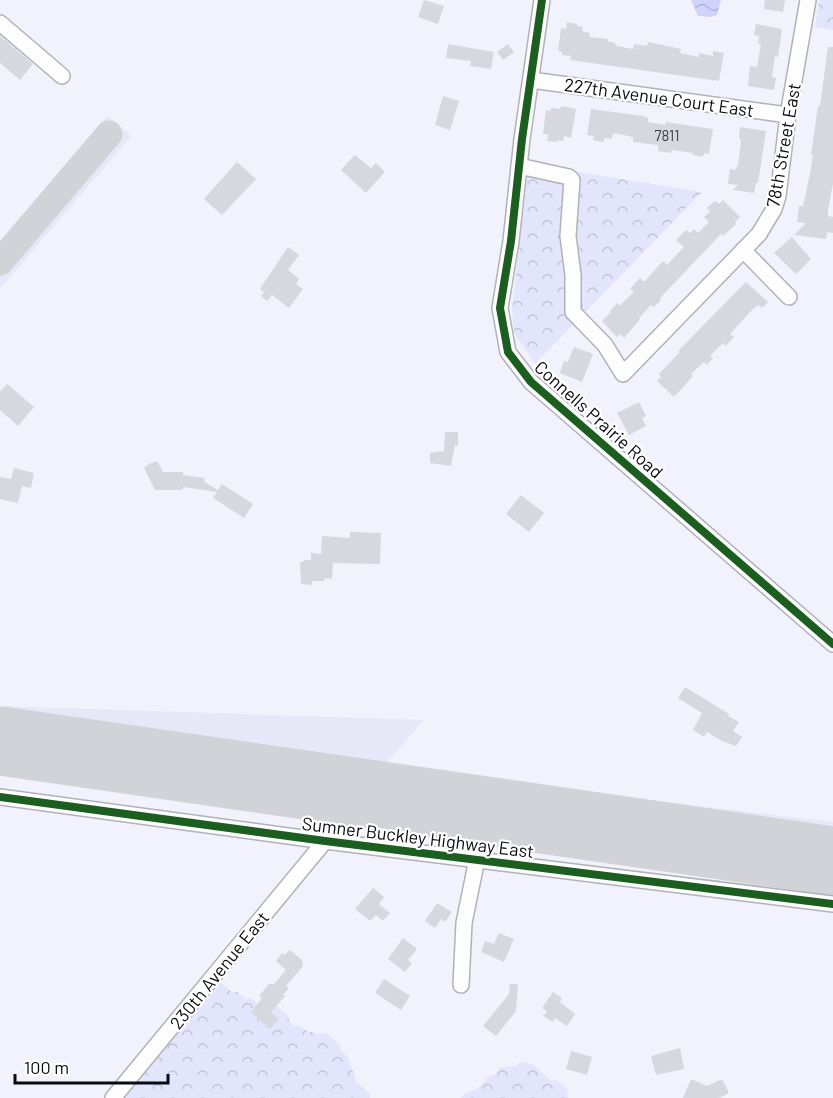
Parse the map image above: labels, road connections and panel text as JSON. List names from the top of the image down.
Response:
{
  "streets": {
    "street": [
      "227th Avenue Court East",
      "78th Street East",
      "Connells Prairie Road",
      "Sumner Buckley Highway East",
      "230th Avenue East"
    ]
  },
  "crossings": [
    ["227th Avenue Court East", "78th Street East"],
    ["227th Avenue Court East", "Connells Prairie Road"],
    ["78th Street East", "Connells Prairie Road"],
    ["Sumner Buckley Highway East", "230th Avenue East"]
  ],
  "house_numbers": ["7811"],
  "scale_bar": "100 m"
}
